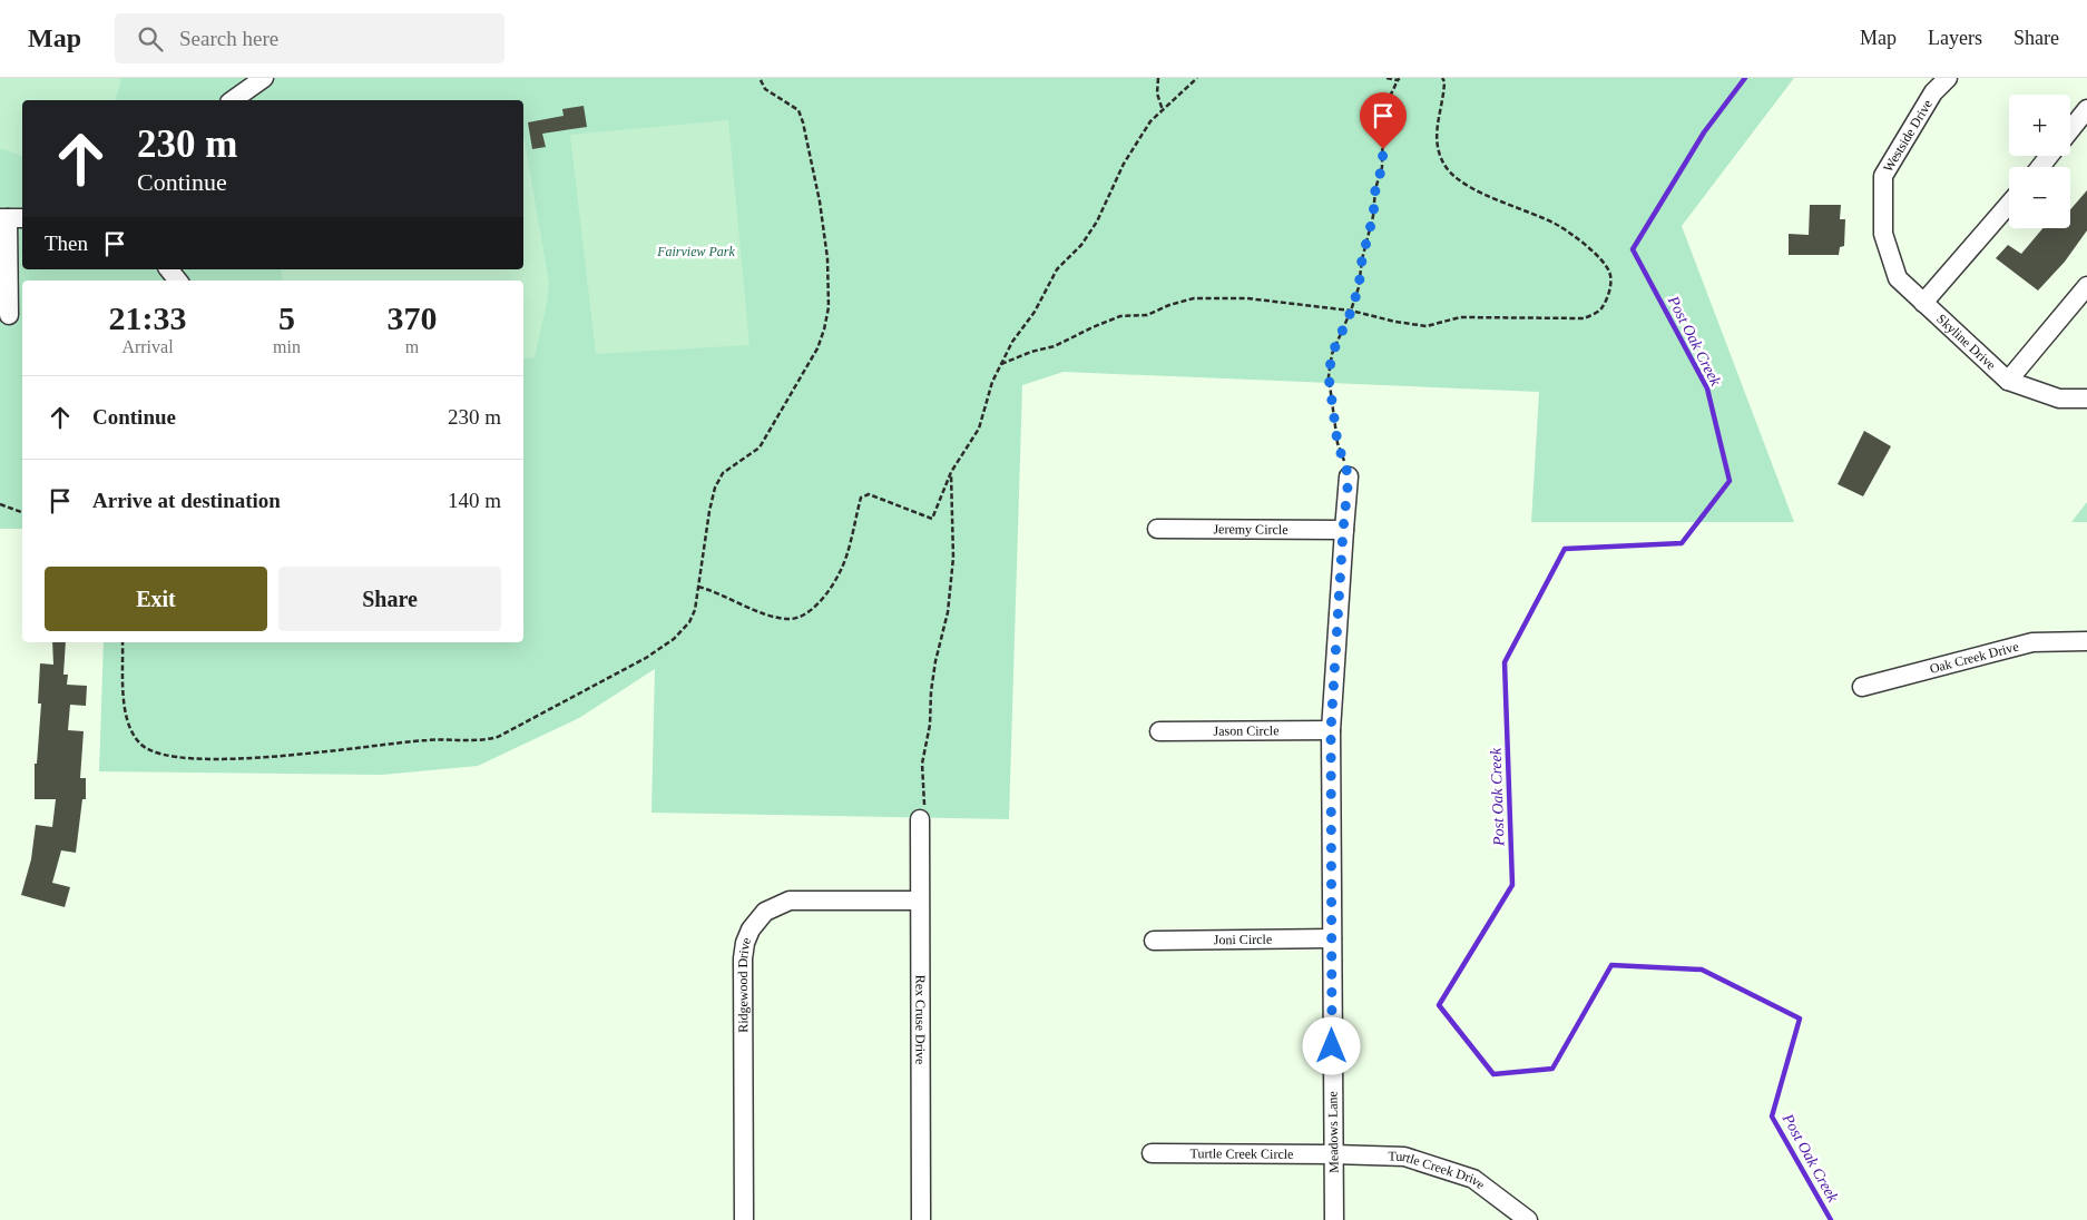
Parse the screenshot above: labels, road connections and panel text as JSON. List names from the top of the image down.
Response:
{
  "streets": {
    "street": [
      "Westside Drive",
      "Skyline Drive",
      "Jeremy Circle",
      "Oak Creek Drive",
      "Jason Circle",
      "Joni Circle",
      "Ridgewood Drive",
      "Rex Cruse Drive",
      "Meadows Lane",
      "Turtle Creek Circle",
      "Turtle Creek Drive"
    ]
  },
  "crossings": [
    ["Westside Drive", "Skyline Drive"],
    ["Jeremy Circle", "Meadows Lane"],
    ["Jason Circle", "Meadows Lane"],
    ["Joni Circle", "Meadows Lane"],
    ["Ridgewood Drive", "Rex Cruse Drive"],
    ["Meadows Lane", "Turtle Creek Circle"],
    ["Meadows Lane", "Turtle Creek Drive"],
    ["Turtle Creek Circle", "Turtle Creek Drive"]
  ],
  "water": ["Post Oak Creek"],
  "parks": ["Fairview Park"],
  "page": {
    "header": "Map",
    "search": "Search here",
    "nav": ["Map", "Layers", "Share"],
    "map_buttons": ["+", "−"],
    "turn": ["230 m", "Continue"],
    "then": "Then",
    "eta": [
      "21:33",
      "Arrival",
      "5",
      "min",
      "370",
      "m"
    ],
    "list": [
      {
        "name": "Continue",
        "value": "230 m"
      },
      {
        "name": "Arrive at destination",
        "value": "140 m"
      }
    ],
    "buttons": ["Exit", "Share"]
  }
}
